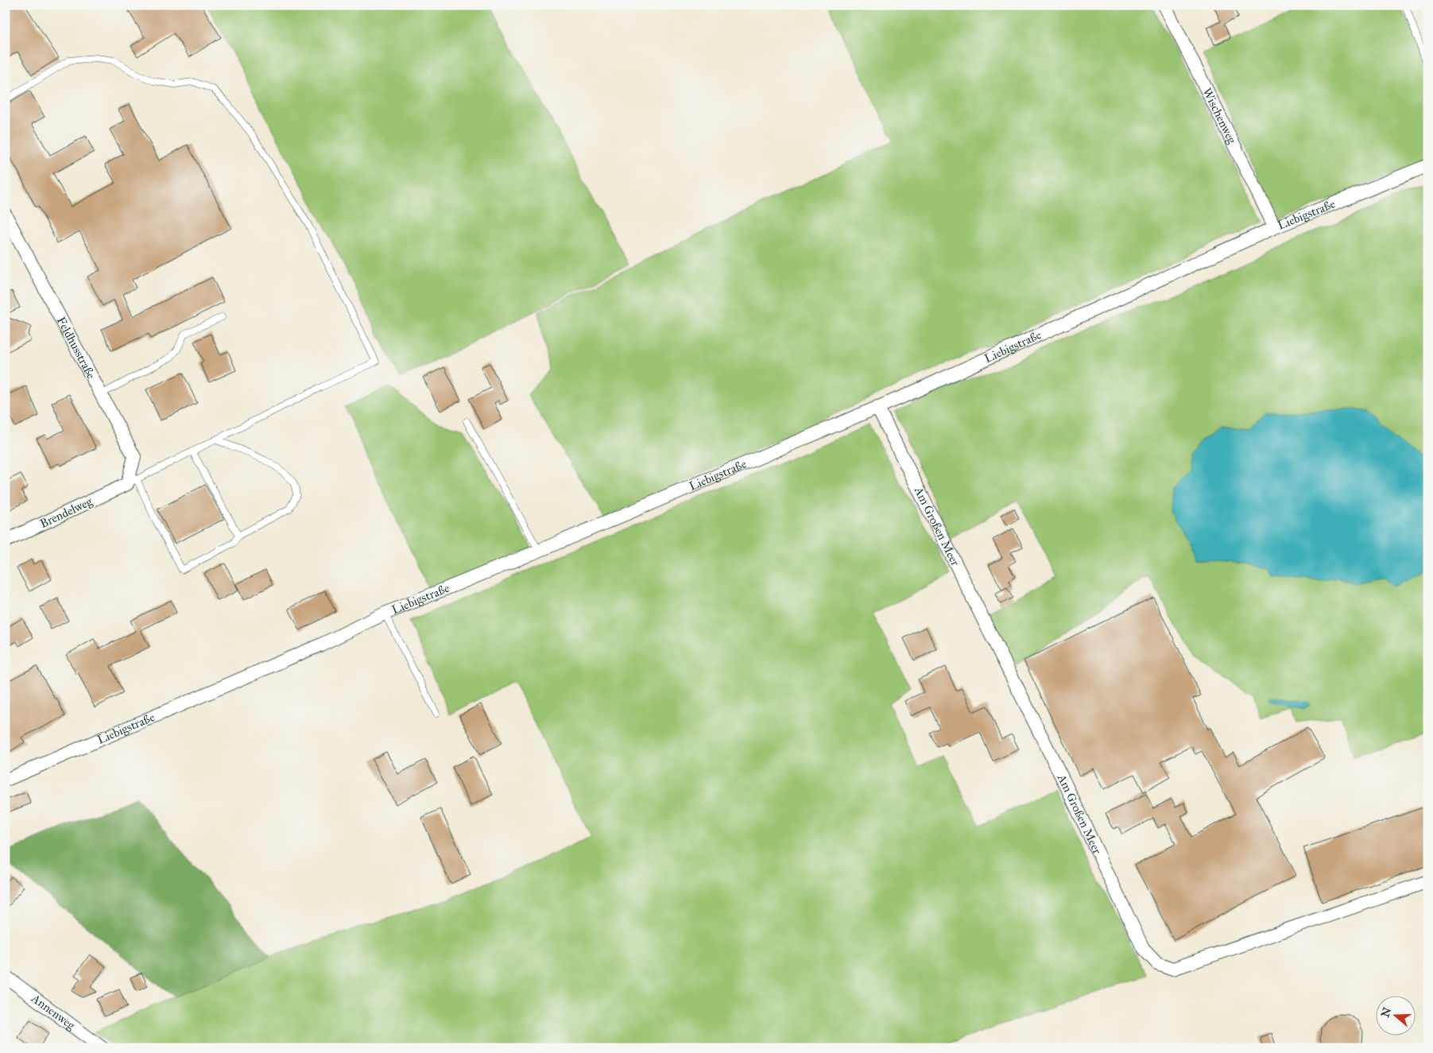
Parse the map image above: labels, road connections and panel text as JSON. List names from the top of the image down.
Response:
{
  "streets": {
    "street": [
      "Wischenweg",
      "Liebigstraße",
      "Feldhusstraße",
      "Brendelweg",
      "Am Großen Meer",
      "Annenweg"
    ]
  },
  "crossings": [
    ["Wischenweg", "Liebigstraße"],
    ["Liebigstraße", "Am Großen Meer"],
    ["Feldhusstraße", "Brendelweg"]
  ],
  "north": "left"
}
